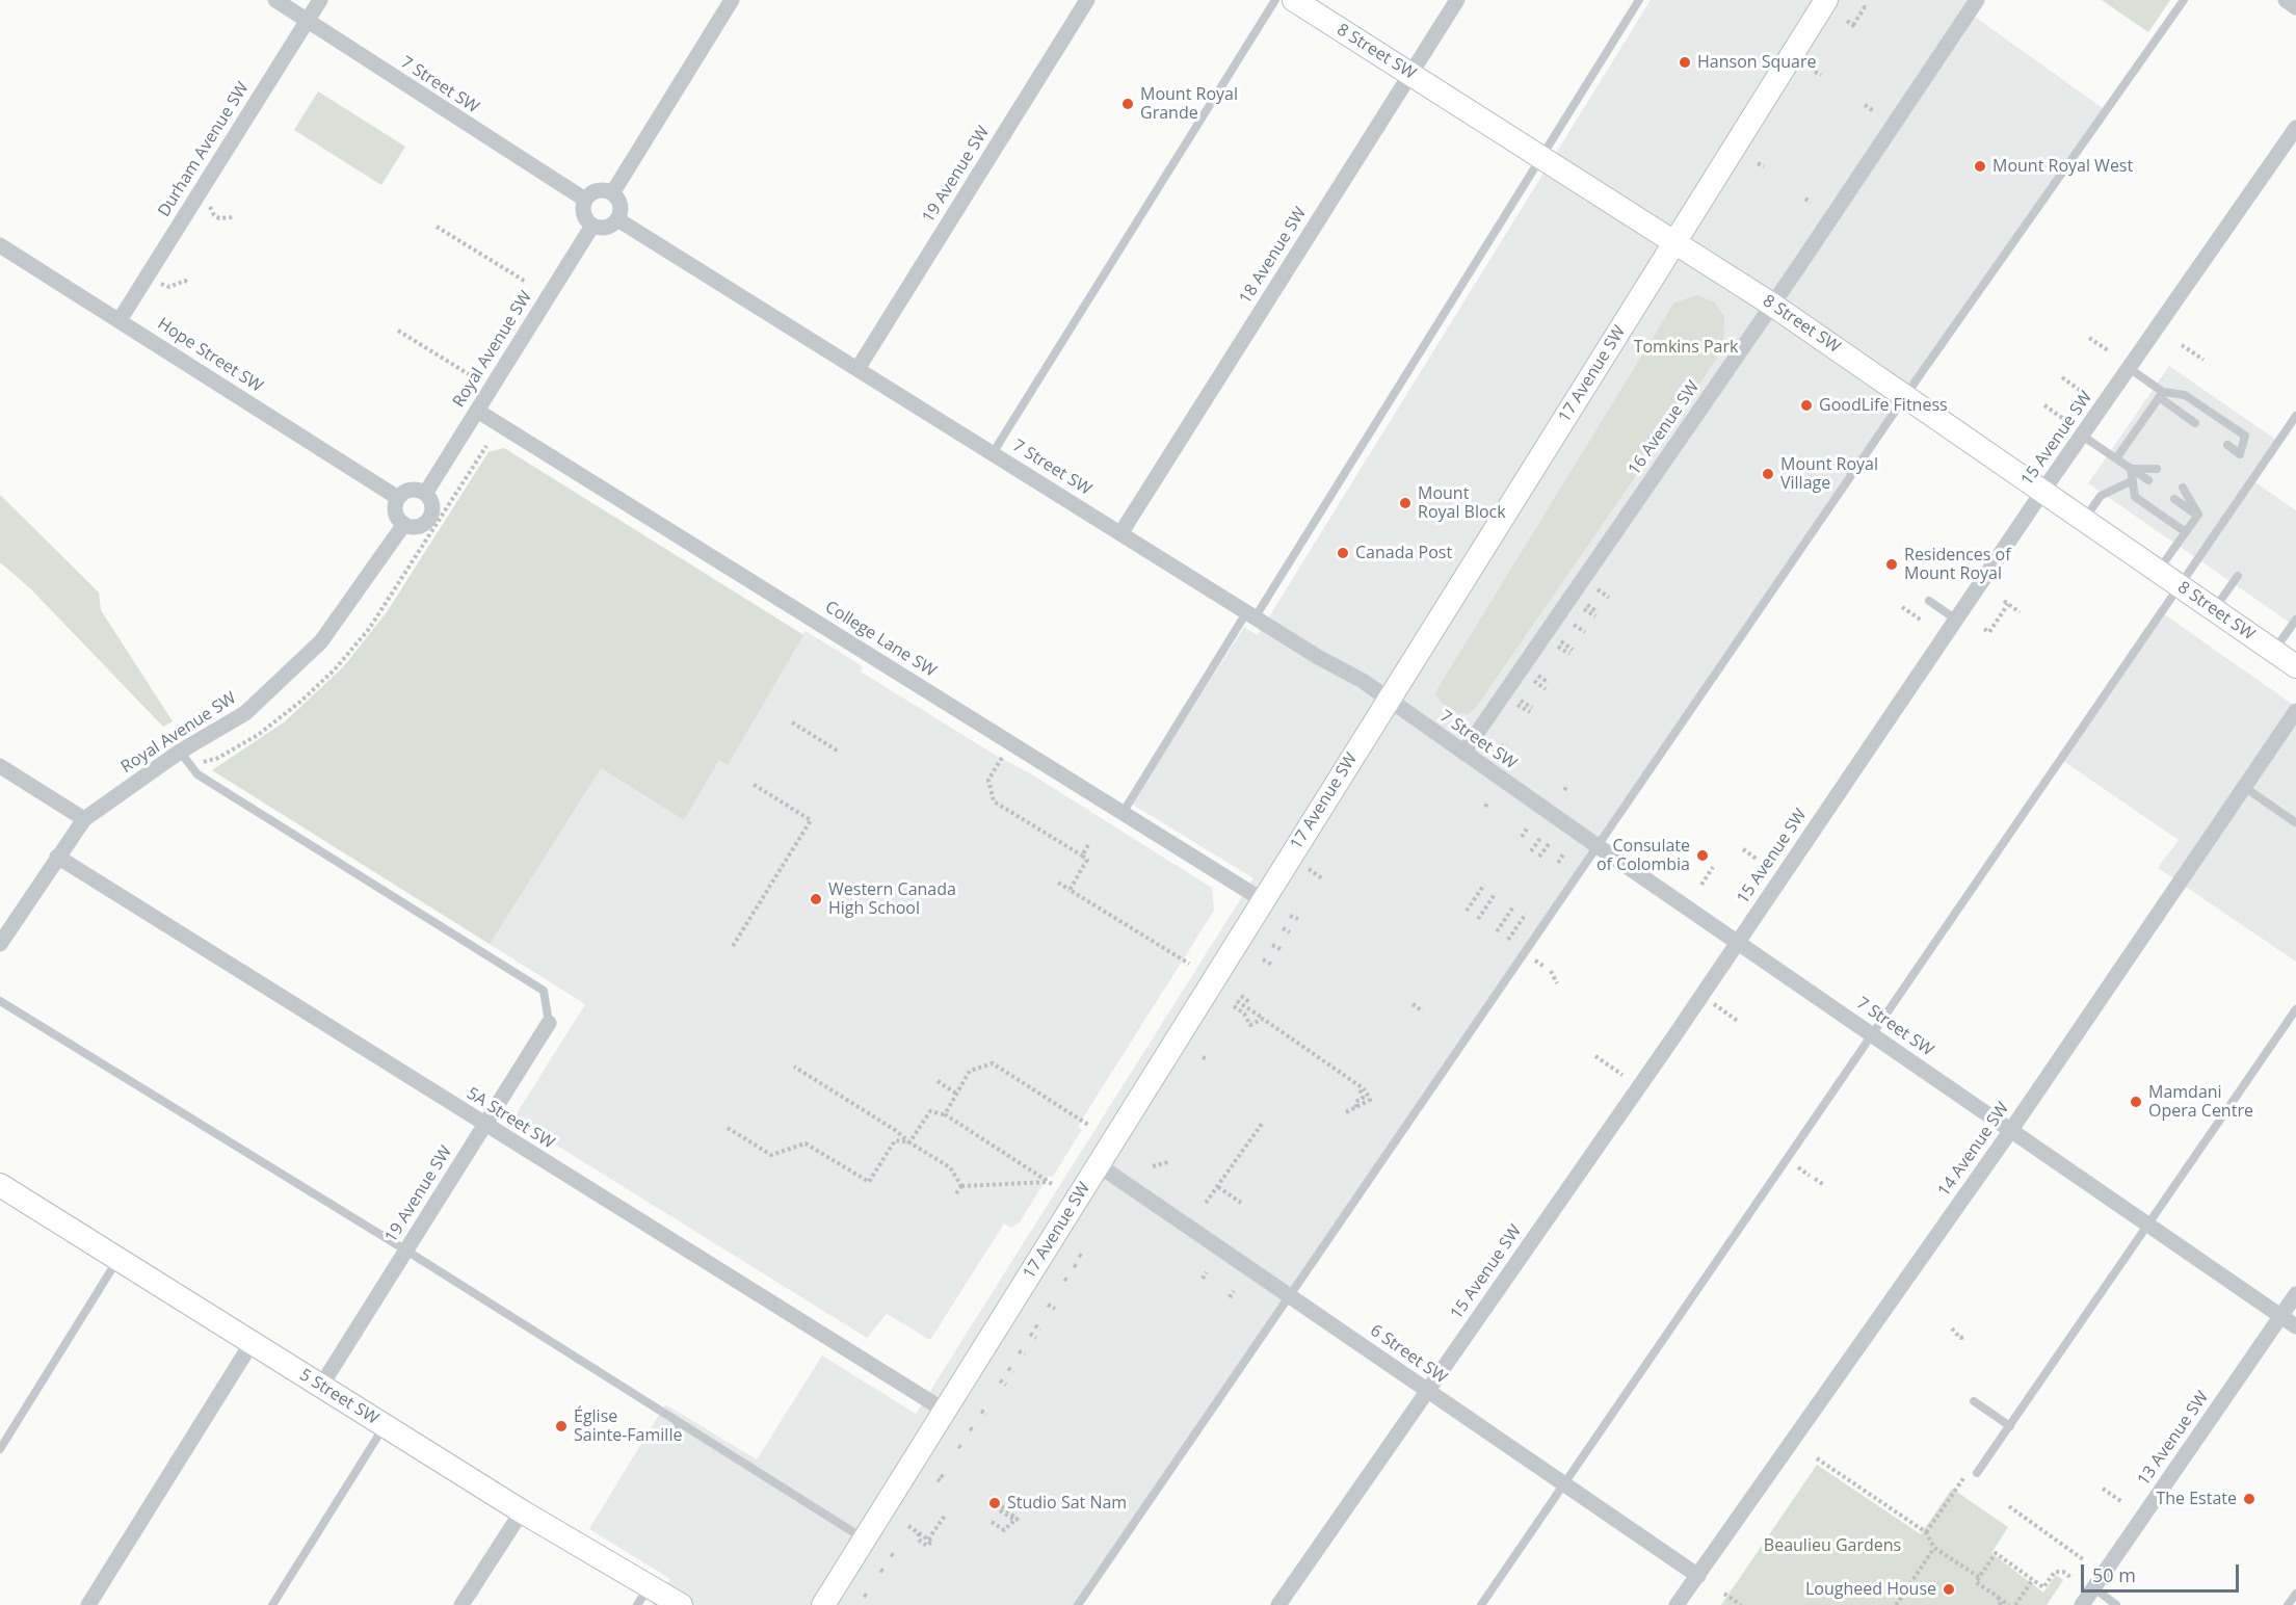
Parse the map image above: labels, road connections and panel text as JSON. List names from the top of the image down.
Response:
{
  "streets": {
    "main road": ["8 Street SW", "17 Avenue SW", "5 Street SW"],
    "street": [
      "7 Street SW",
      "Durham Avenue SW",
      "19 Avenue SW",
      "18 Avenue SW",
      "Royal Avenue SW",
      "Hope Street SW",
      "16 Avenue SW",
      "15 Avenue SW",
      "College Lane SW",
      "5A Street SW",
      "14 Avenue SW",
      "6 Street SW",
      "13 Avenue SW"
    ]
  },
  "crossings": [
    ["8 Street SW", "18 Avenue SW"],
    ["8 Street SW", "17 Avenue SW"],
    ["8 Street SW", "16 Avenue SW"],
    ["8 Street SW", "15 Avenue SW"],
    ["7 Street SW", "Durham Avenue SW"],
    ["7 Street SW", "19 Avenue SW"],
    ["7 Street SW", "18 Avenue SW"],
    ["7 Street SW", "Royal Avenue SW"],
    ["7 Street SW", "17 Avenue SW"],
    ["7 Street SW", "16 Avenue SW"],
    ["7 Street SW", "15 Avenue SW"],
    ["7 Street SW", "14 Avenue SW"],
    ["7 Street SW", "13 Avenue SW"],
    ["Durham Avenue SW", "Hope Street SW"],
    ["19 Avenue SW", "5A Street SW"],
    ["19 Avenue SW", "5 Street SW"],
    ["Royal Avenue SW", "Hope Street SW"],
    ["Royal Avenue SW", "College Lane SW"],
    ["Royal Avenue SW", "5A Street SW"],
    ["17 Avenue SW", "College Lane SW"],
    ["17 Avenue SW", "5A Street SW"],
    ["17 Avenue SW", "6 Street SW"],
    ["15 Avenue SW", "6 Street SW"],
    ["14 Avenue SW", "6 Street SW"]
  ],
  "parks": ["Tomkins Park", "Beaulieu Gardens"],
  "places": [
    "Hanson Square",
    "Mount Royal Grande",
    "Mount Royal West",
    "GoodLife Fitness",
    "Mount Royal Village",
    "Mount Royal Block",
    "Canada Post",
    "Residences of Mount Royal",
    "Consulate of Colombia",
    "Western Canada High School",
    "Mamdani Opera Centre",
    "Église Sainte-Famille",
    "The Estate",
    "Studio Sat Nam",
    "Lougheed House"
  ],
  "scale_bar": "50 m"
}
